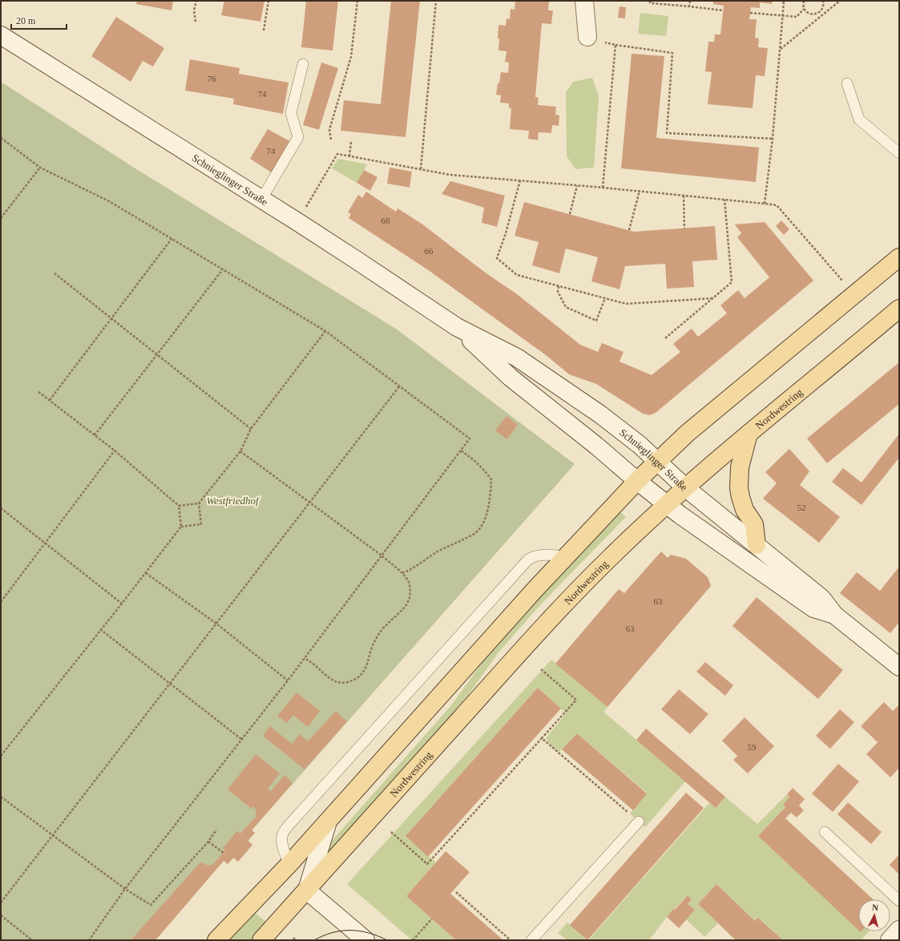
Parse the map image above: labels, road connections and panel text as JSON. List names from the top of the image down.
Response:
{
  "streets": {
    "main road": ["Schnieglinger Straße", "Nordwestring"]
  },
  "crossings": [
    ["Schnieglinger Straße", "Nordwestring"]
  ],
  "parks": ["Westfriedhof"],
  "house_numbers": [
    "76",
    "74",
    "74",
    "68",
    "66",
    "52",
    "63",
    "63",
    "59"
  ],
  "scale_bar": "20 m",
  "north": "top"
}
